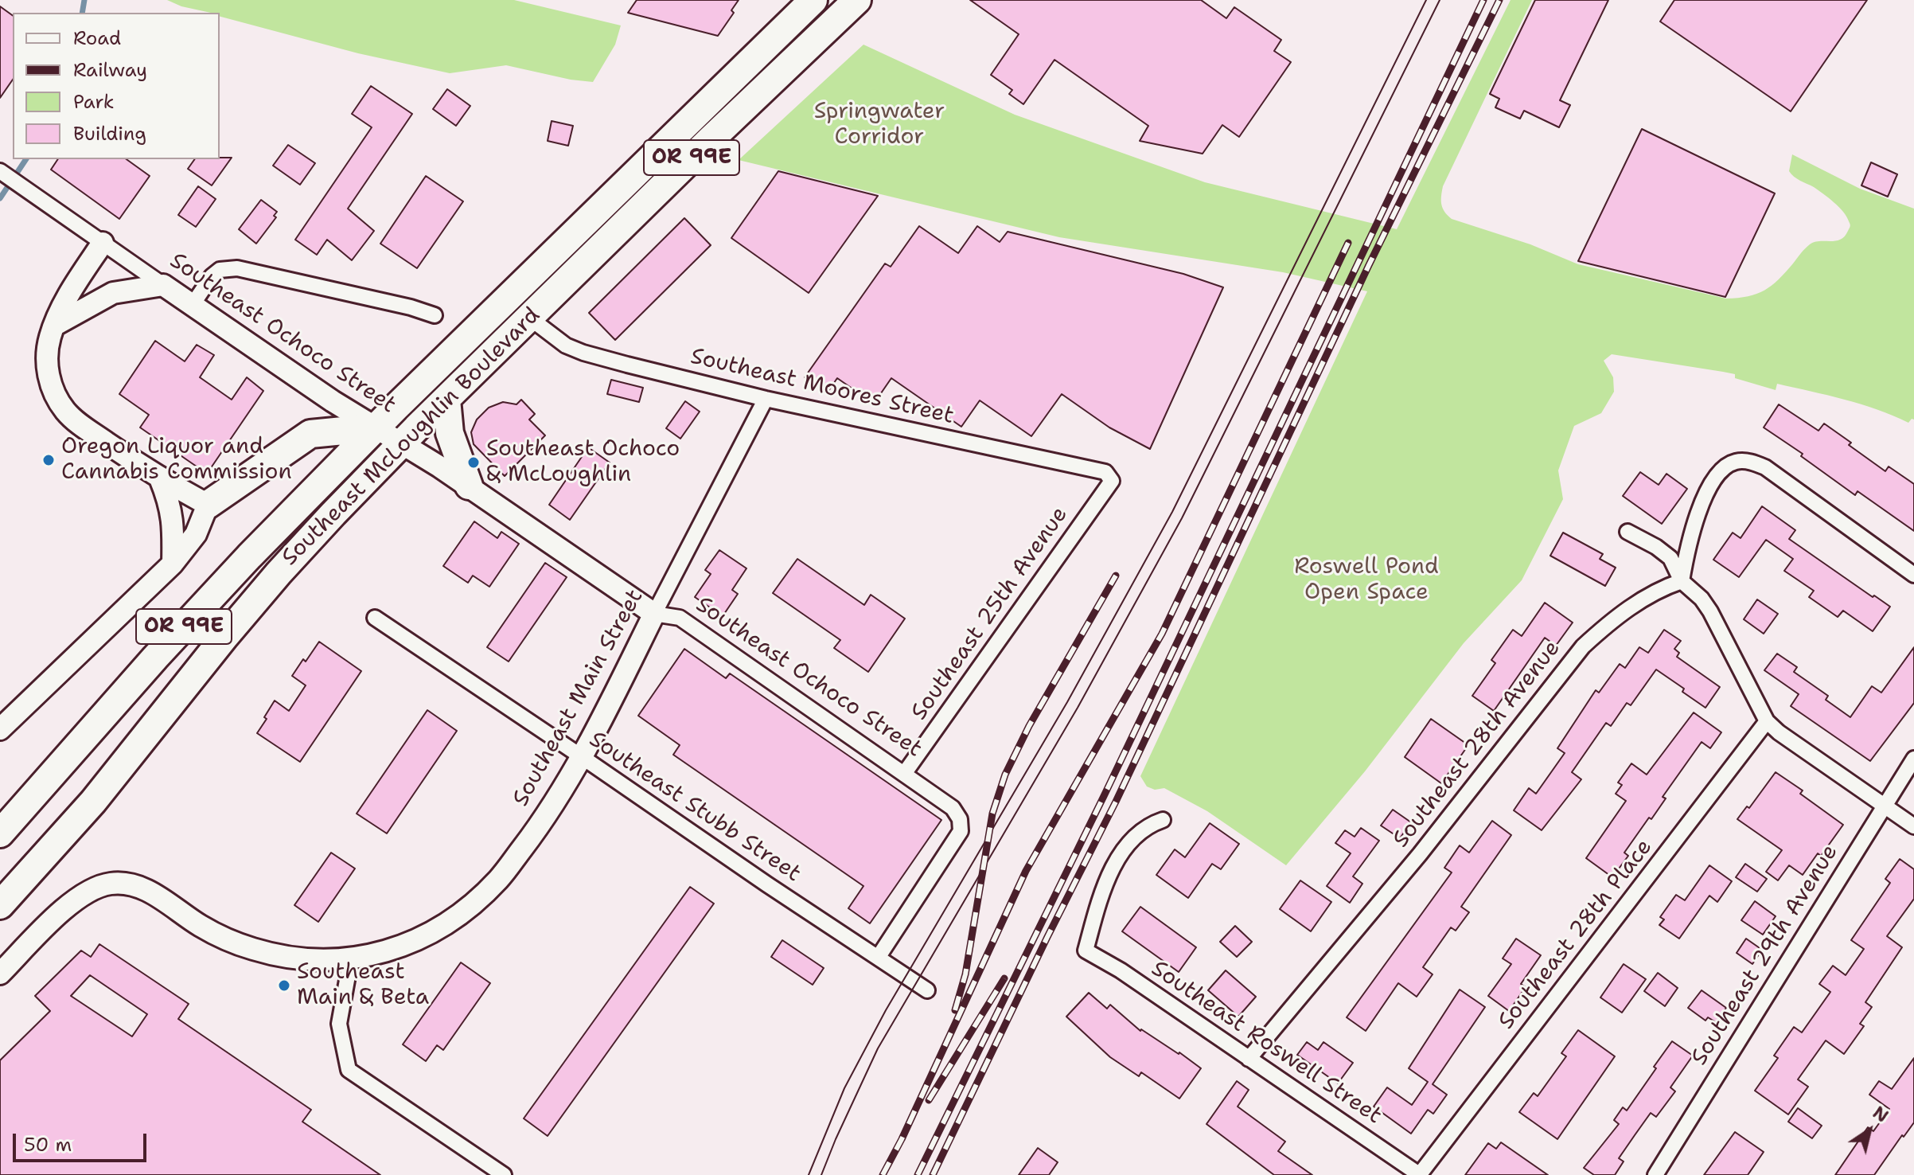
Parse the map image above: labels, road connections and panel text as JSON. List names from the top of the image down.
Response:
{
  "streets": {
    "highway": ["OR 99E", "Southeast McLoughlin Boulevard"],
    "street": [
      "Southeast Ochoco Street",
      "Southeast Moores Street",
      "Southeast 25th Avenue",
      "Southeast Main Street",
      "Southeast 28th Avenue",
      "Southeast Stubb Street",
      "Southeast 28th Place",
      "Southeast 29th Avenue",
      "Southeast Roswell Street"
    ]
  },
  "crossings": [
    ["Southeast Ochoco Street", "Southeast McLoughlin Boulevard"],
    ["Southeast Ochoco Street", "Southeast 25th Avenue"],
    ["Southeast Ochoco Street", "Southeast Main Street"],
    ["Southeast Ochoco Street", "Southeast Stubb Street"],
    ["Southeast Moores Street", "Southeast McLoughlin Boulevard"],
    ["Southeast Moores Street", "Southeast 25th Avenue"],
    ["Southeast Moores Street", "Southeast Main Street"],
    ["Southeast Main Street", "Southeast Stubb Street"],
    ["Southeast 28th Avenue", "Southeast Roswell Street"],
    ["Southeast 28th Place", "Southeast Roswell Street"]
  ],
  "parks": ["Springwater Corridor", "Roswell Pond Open Space"],
  "places": ["Oregon Liquor and Cannabis Commission", "Southeast Ochoco & McLoughlin", "Southeast Main & Beta"],
  "legend": [
    "Road",
    "Railway",
    "Park",
    "Building"
  ],
  "scale_bar": "50 m",
  "north": "top right"
}
